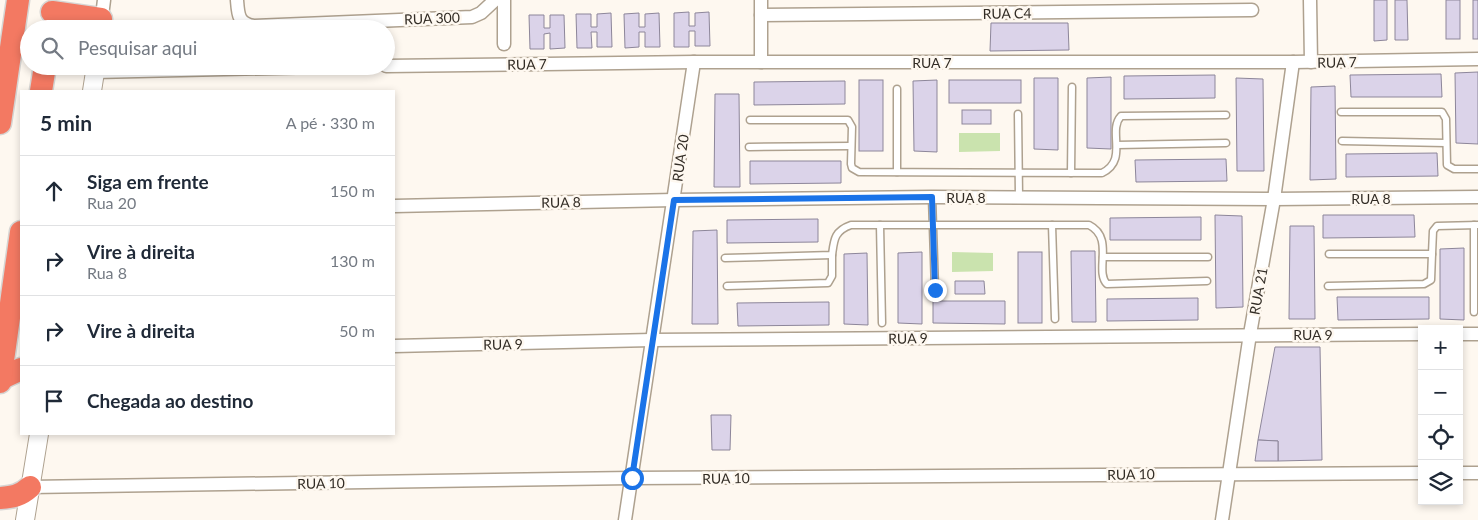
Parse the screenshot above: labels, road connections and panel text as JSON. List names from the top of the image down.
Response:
{
  "streets": {
    "street": [
      "RUA C4",
      "RUA 300",
      "RUA 7",
      "RUA 20",
      "RUA 8",
      "RUA 21",
      "RUA 9",
      "RUA 10"
    ]
  },
  "crossings": [
    ["RUA 7", "RUA 20"],
    ["RUA 7", "RUA 21"],
    ["RUA 20", "RUA 8"],
    ["RUA 20", "RUA 9"],
    ["RUA 20", "RUA 10"],
    ["RUA 8", "RUA 21"],
    ["RUA 21", "RUA 9"],
    ["RUA 21", "RUA 10"]
  ],
  "page": {
    "search": "Pesquisar aqui",
    "heading": ["5 min", "A pé · 330 m"],
    "list": [
      ["Siga em frente", "Rua 20", "150 m"],
      ["Vire à direita", "Rua 8", "130 m"],
      ["Vire à direita", "50 m"],
      "Chegada ao destino"
    ],
    "map_buttons": ["+", "−"]
  }
}
